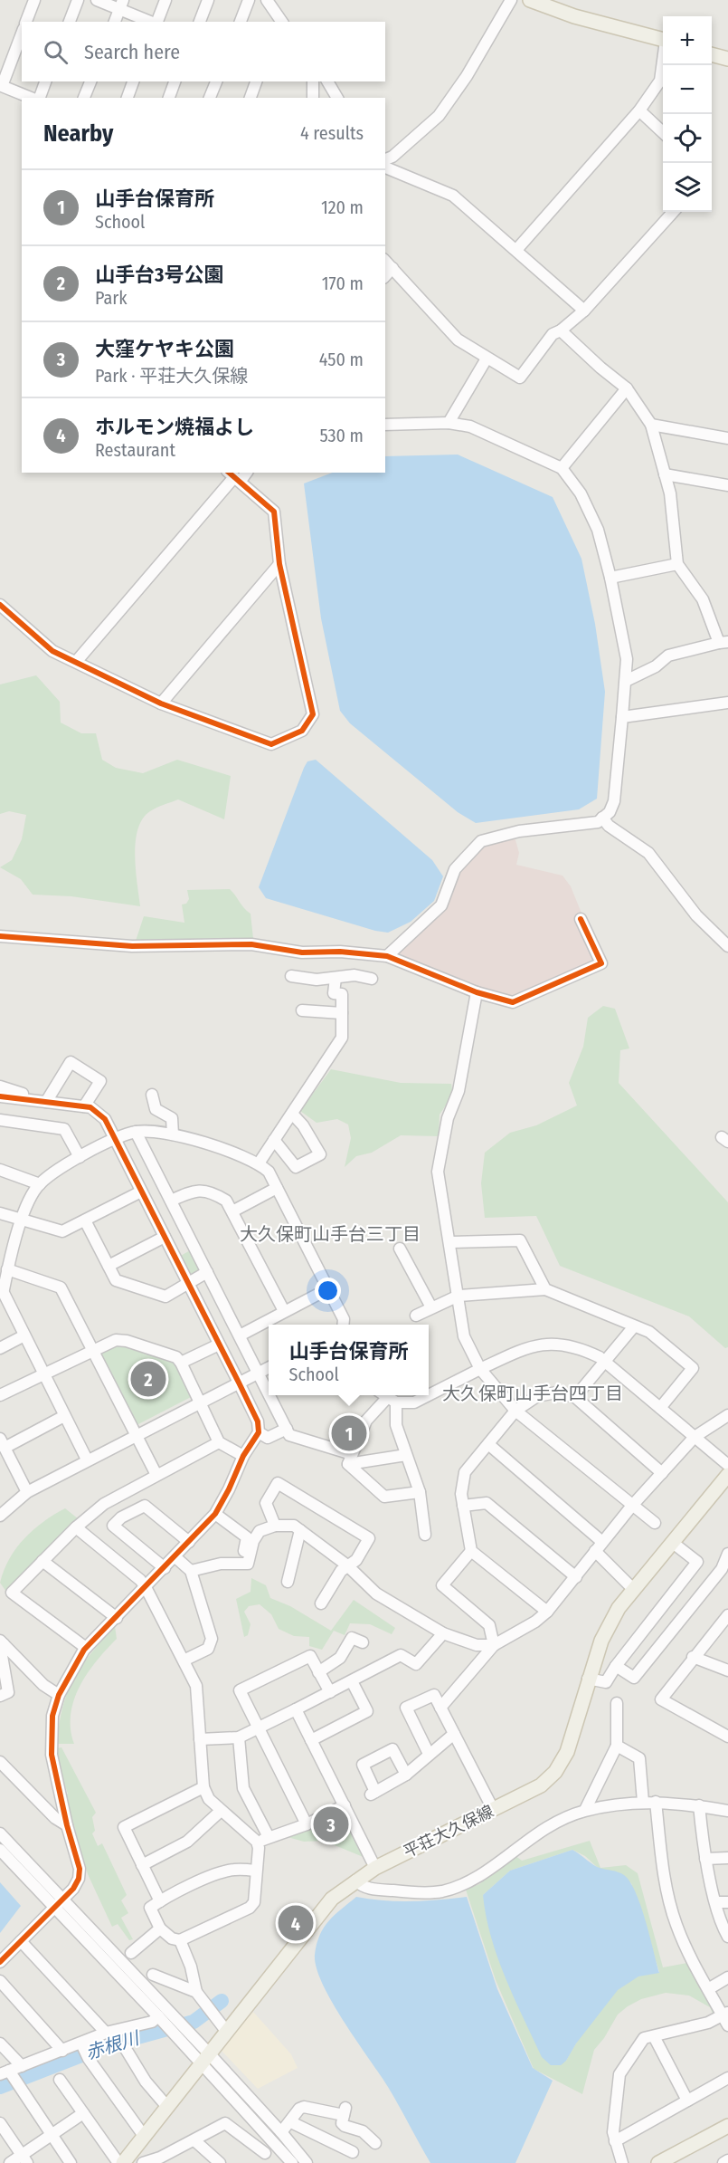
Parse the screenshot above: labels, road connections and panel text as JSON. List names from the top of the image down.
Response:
{
  "streets": {
    "main road": ["平荘大久保線"]
  },
  "districts": ["大久保町山手台三丁目", "大久保町山手台四丁目"],
  "water": ["赤根川"],
  "page": {
    "map_buttons": ["+", "−"],
    "search": "Search here",
    "heading": ["Nearby", "4 results"],
    "list": [
      {
        "mark": "1",
        "name": "山手台保育所",
        "note": "School",
        "value": "120 m"
      },
      {
        "mark": "2",
        "name": "山手台3号公園",
        "note": "Park",
        "value": "170 m"
      },
      {
        "mark": "3",
        "name": "大窪ケヤキ公園",
        "note": "Park · 平荘大久保線",
        "value": "450 m"
      },
      {
        "mark": "4",
        "name": "ホルモン焼福よし",
        "note": "Restaurant",
        "value": "530 m"
      }
    ],
    "popup": ["山手台保育所", "School"],
    "pins": [
      "2",
      "1",
      "3",
      "4"
    ]
  }
}
